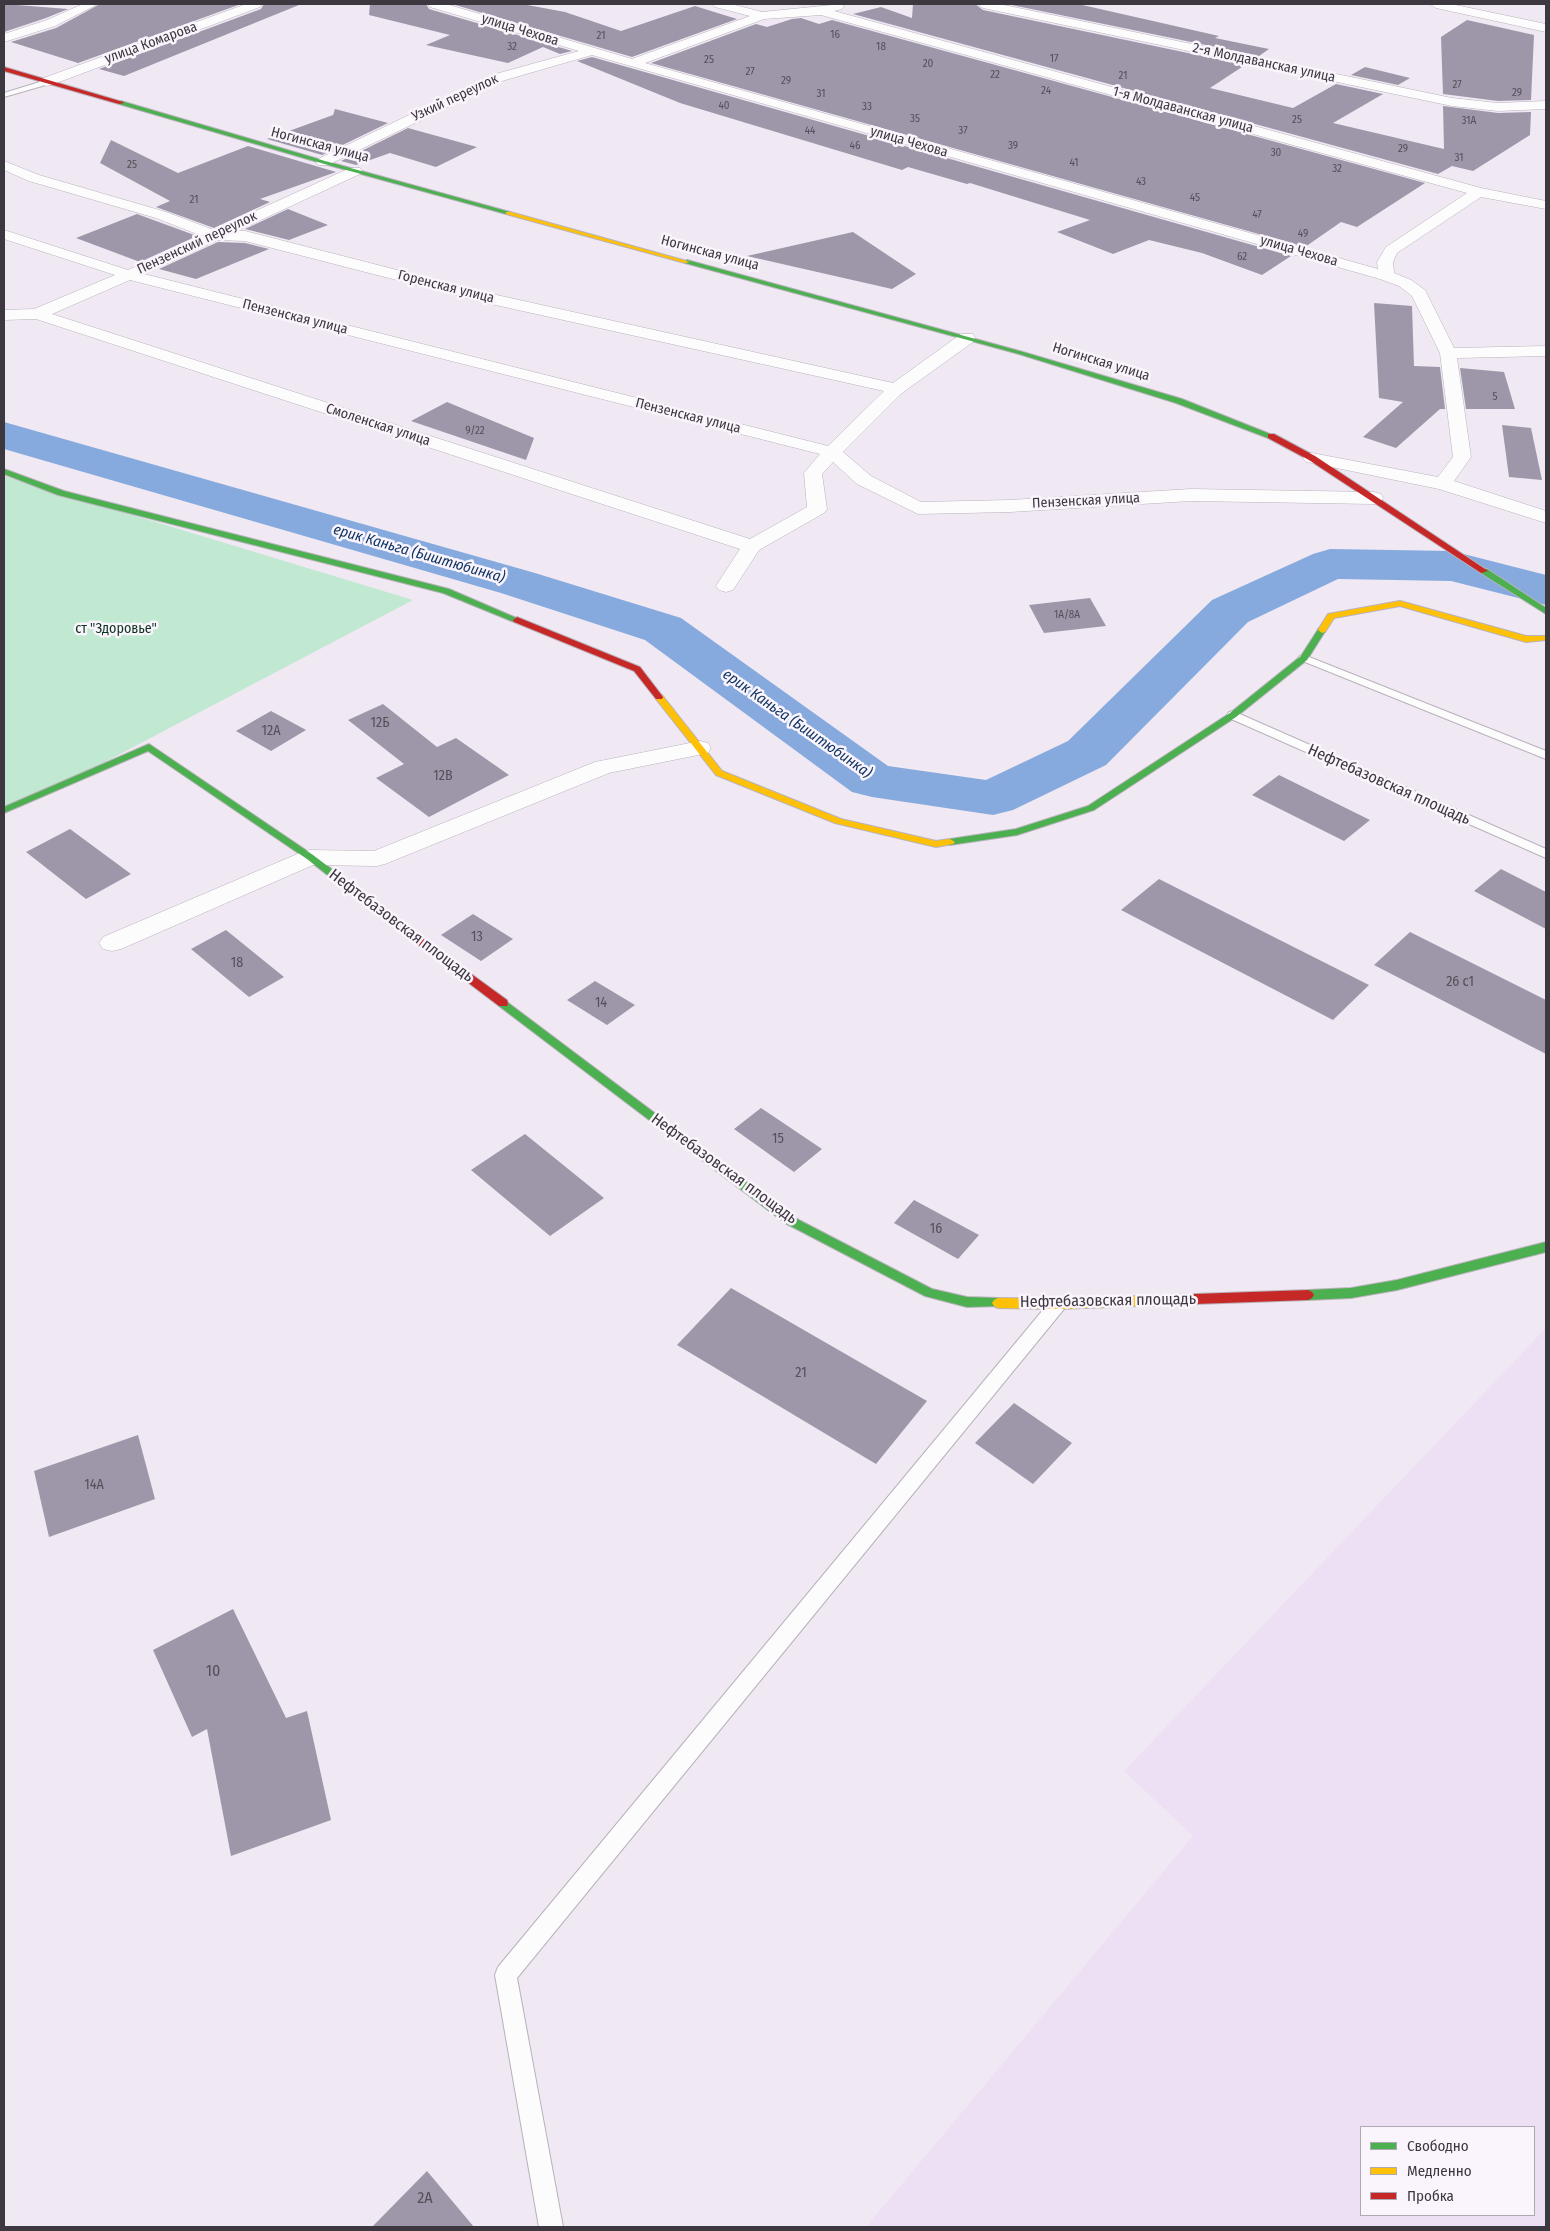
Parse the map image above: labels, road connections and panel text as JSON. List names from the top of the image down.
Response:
{
  "streets": {
    "street": [
      "улица Чехова",
      "улица Комарова",
      "2-я Молдаванская улица",
      "Узкий переулок",
      "1-я Молдаванская улица",
      "Ногинская улица",
      "Пензенский переулок",
      "Горенская улица",
      "Пензенская улица",
      "Смоленская улица",
      "Нефтебазовская площадь"
    ]
  },
  "crossings": [
    ["улица Чехова", "Узкий переулок"],
    ["улица Комарова", "Ногинская улица"],
    ["Узкий переулок", "Ногинская улица"],
    ["Ногинская улица", "Пензенский переулок"],
    ["Ногинская улица", "Пензенская улица"],
    ["Пензенский переулок", "Горенская улица"],
    ["Пензенский переулок", "Пензенская улица"],
    ["Пензенский переулок", "Смоленская улица"]
  ],
  "water": ["ерик Каньга (Биштюбинка)"],
  "parks": ["ст \"Здоровье\""],
  "house_numbers": [
    "16",
    "21",
    "32",
    "18",
    "17",
    "25",
    "20",
    "27",
    "22",
    "21",
    "29",
    "27",
    "24",
    "29",
    "31",
    "40",
    "33",
    "35",
    "25",
    "31А",
    "44",
    "37",
    "46",
    "39",
    "29",
    "30",
    "31",
    "41",
    "25",
    "32",
    "43",
    "45",
    "21",
    "47",
    "49",
    "62",
    "5",
    "9/22",
    "1А/8А",
    "12Б",
    "12А",
    "12В",
    "13",
    "18",
    "26 с1",
    "14",
    "15",
    "16",
    "21",
    "14А",
    "10",
    "2А"
  ],
  "legend": ["Свободно", "Медленно", "Пробка"]
}
